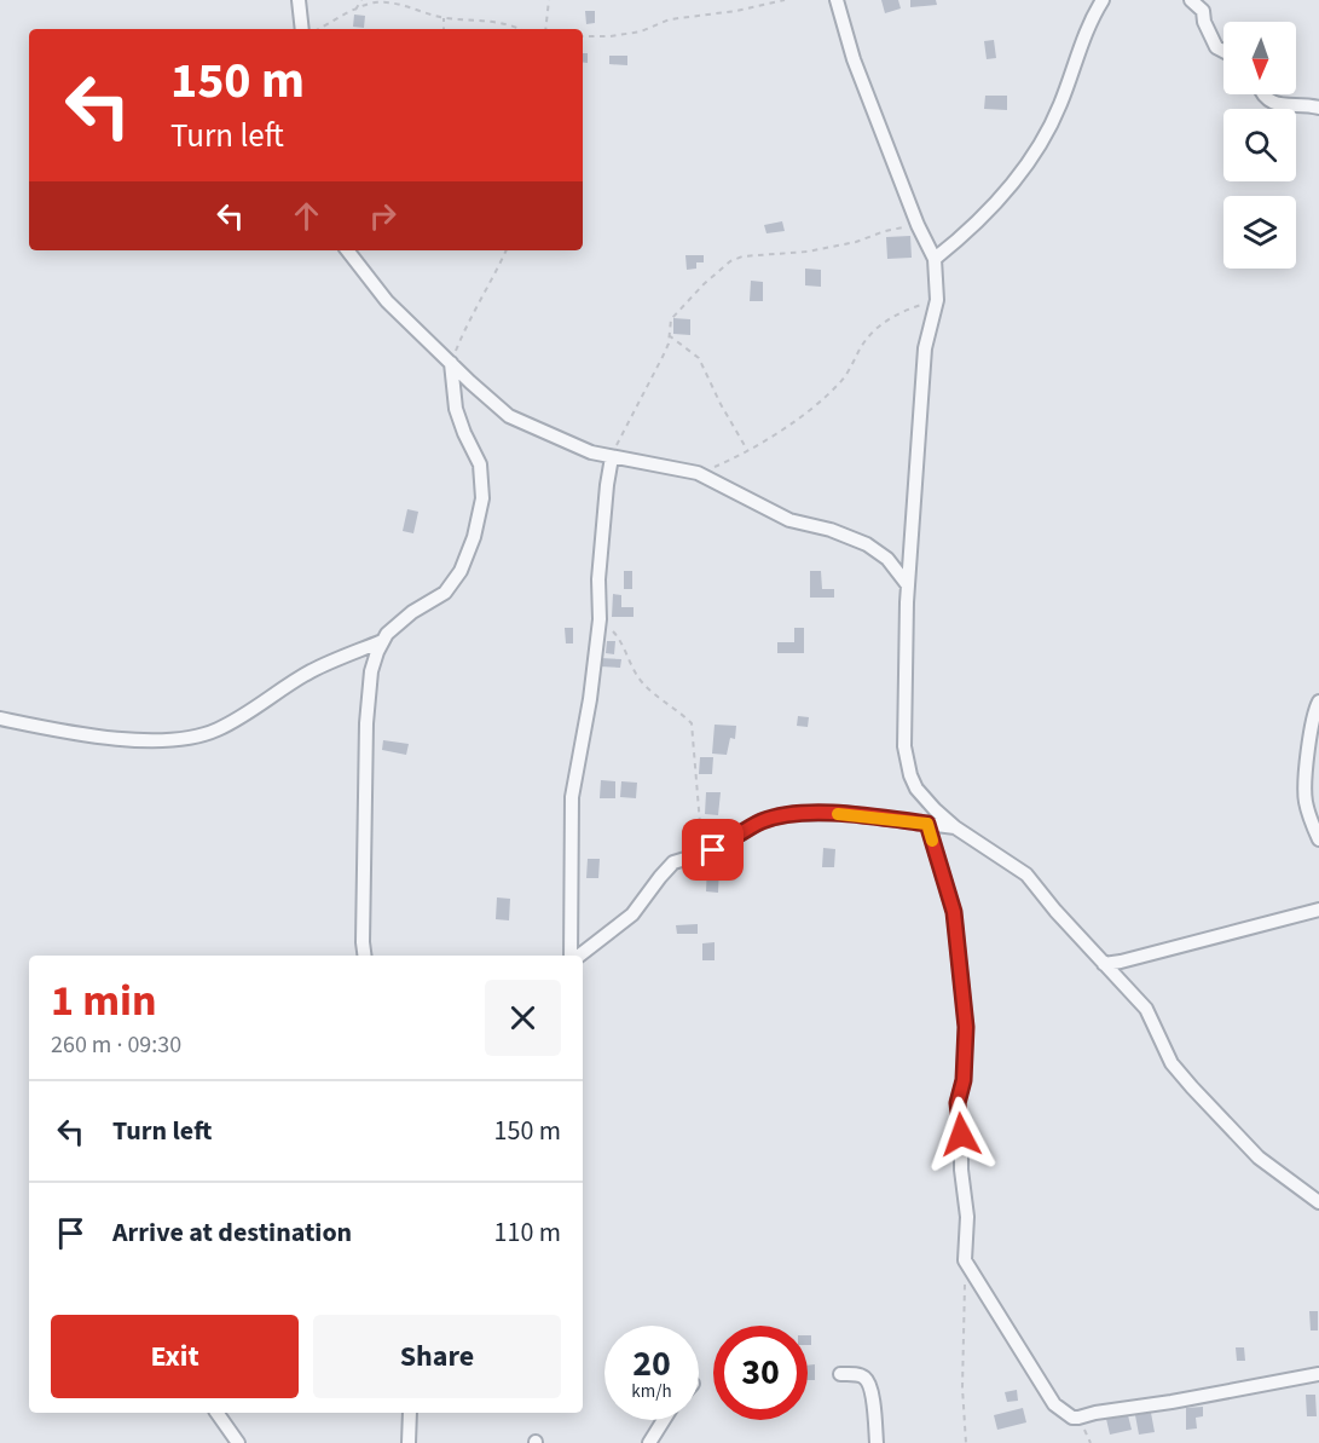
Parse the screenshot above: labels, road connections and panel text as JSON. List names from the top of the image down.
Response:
{
  "north": "bottom",
  "page": {
    "turn": ["150 m", "Turn left"],
    "heading": ["1 min", "260 m · 09:30"],
    "list": [
      {
        "name": "Turn left",
        "value": "150 m"
      },
      {
        "name": "Arrive at destination",
        "value": "110 m"
      }
    ],
    "buttons": ["Exit", "Share"],
    "speed": "20 km/h",
    "limit": "30"
  }
}
